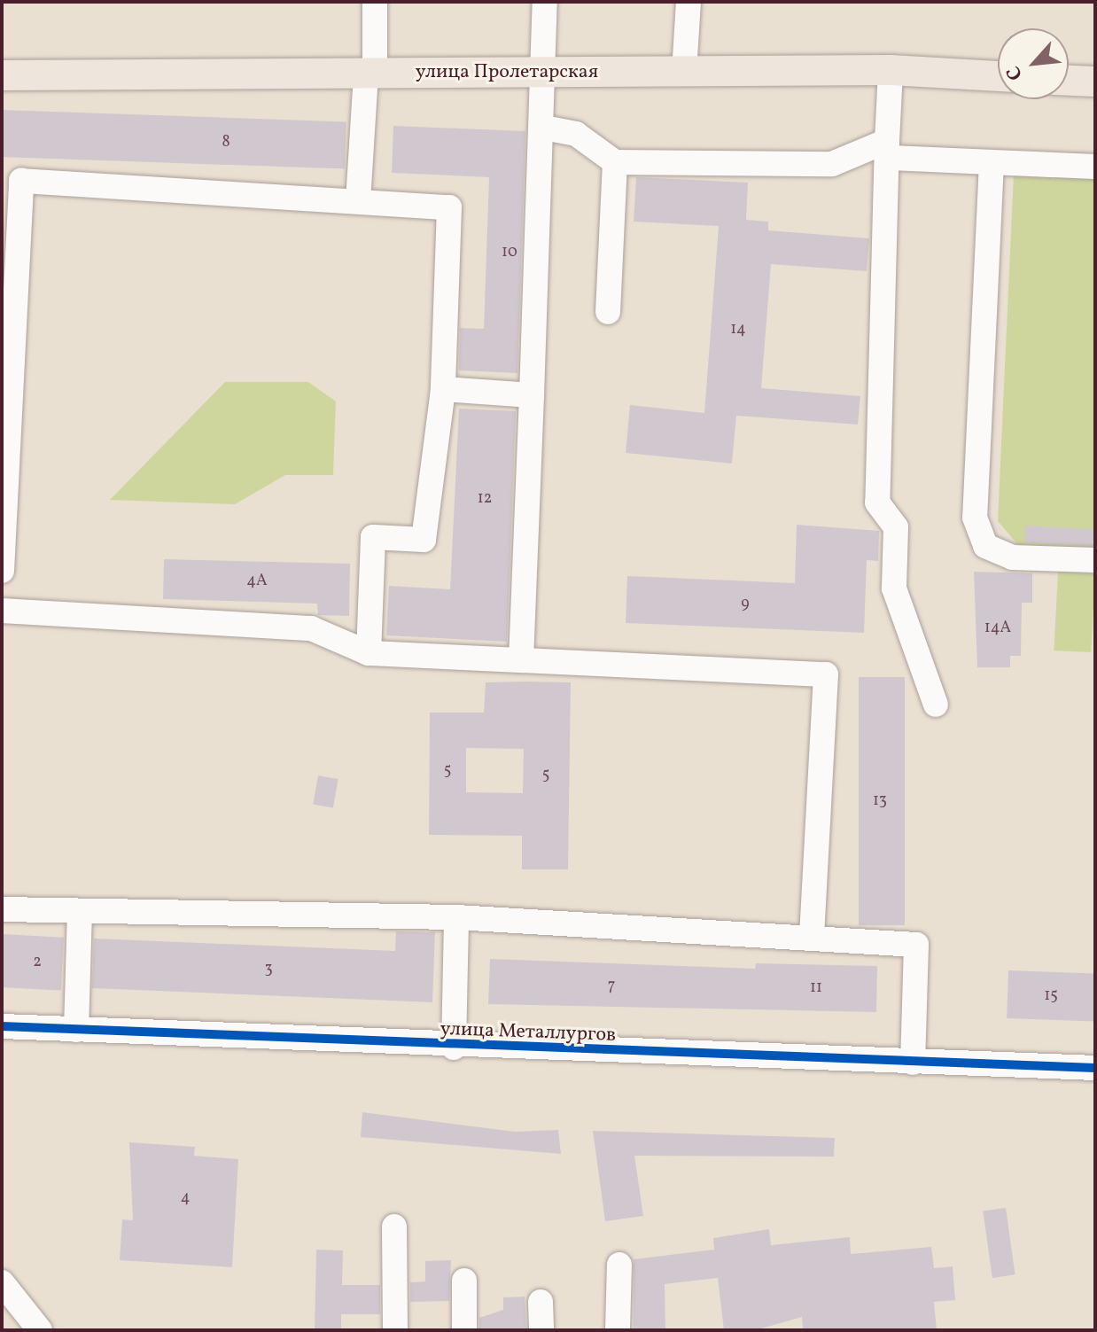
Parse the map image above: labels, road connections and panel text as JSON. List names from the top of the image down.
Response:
{
  "streets": {
    "main road": ["улица Пролетарская"],
    "street": ["улица Металлургов"]
  },
  "house_numbers": [
    "8",
    "10",
    "14",
    "12",
    "4А",
    "9",
    "14А",
    "5",
    "5",
    "13",
    "2",
    "3",
    "7",
    "11",
    "15",
    "4"
  ],
  "north": "bottom left"
}
